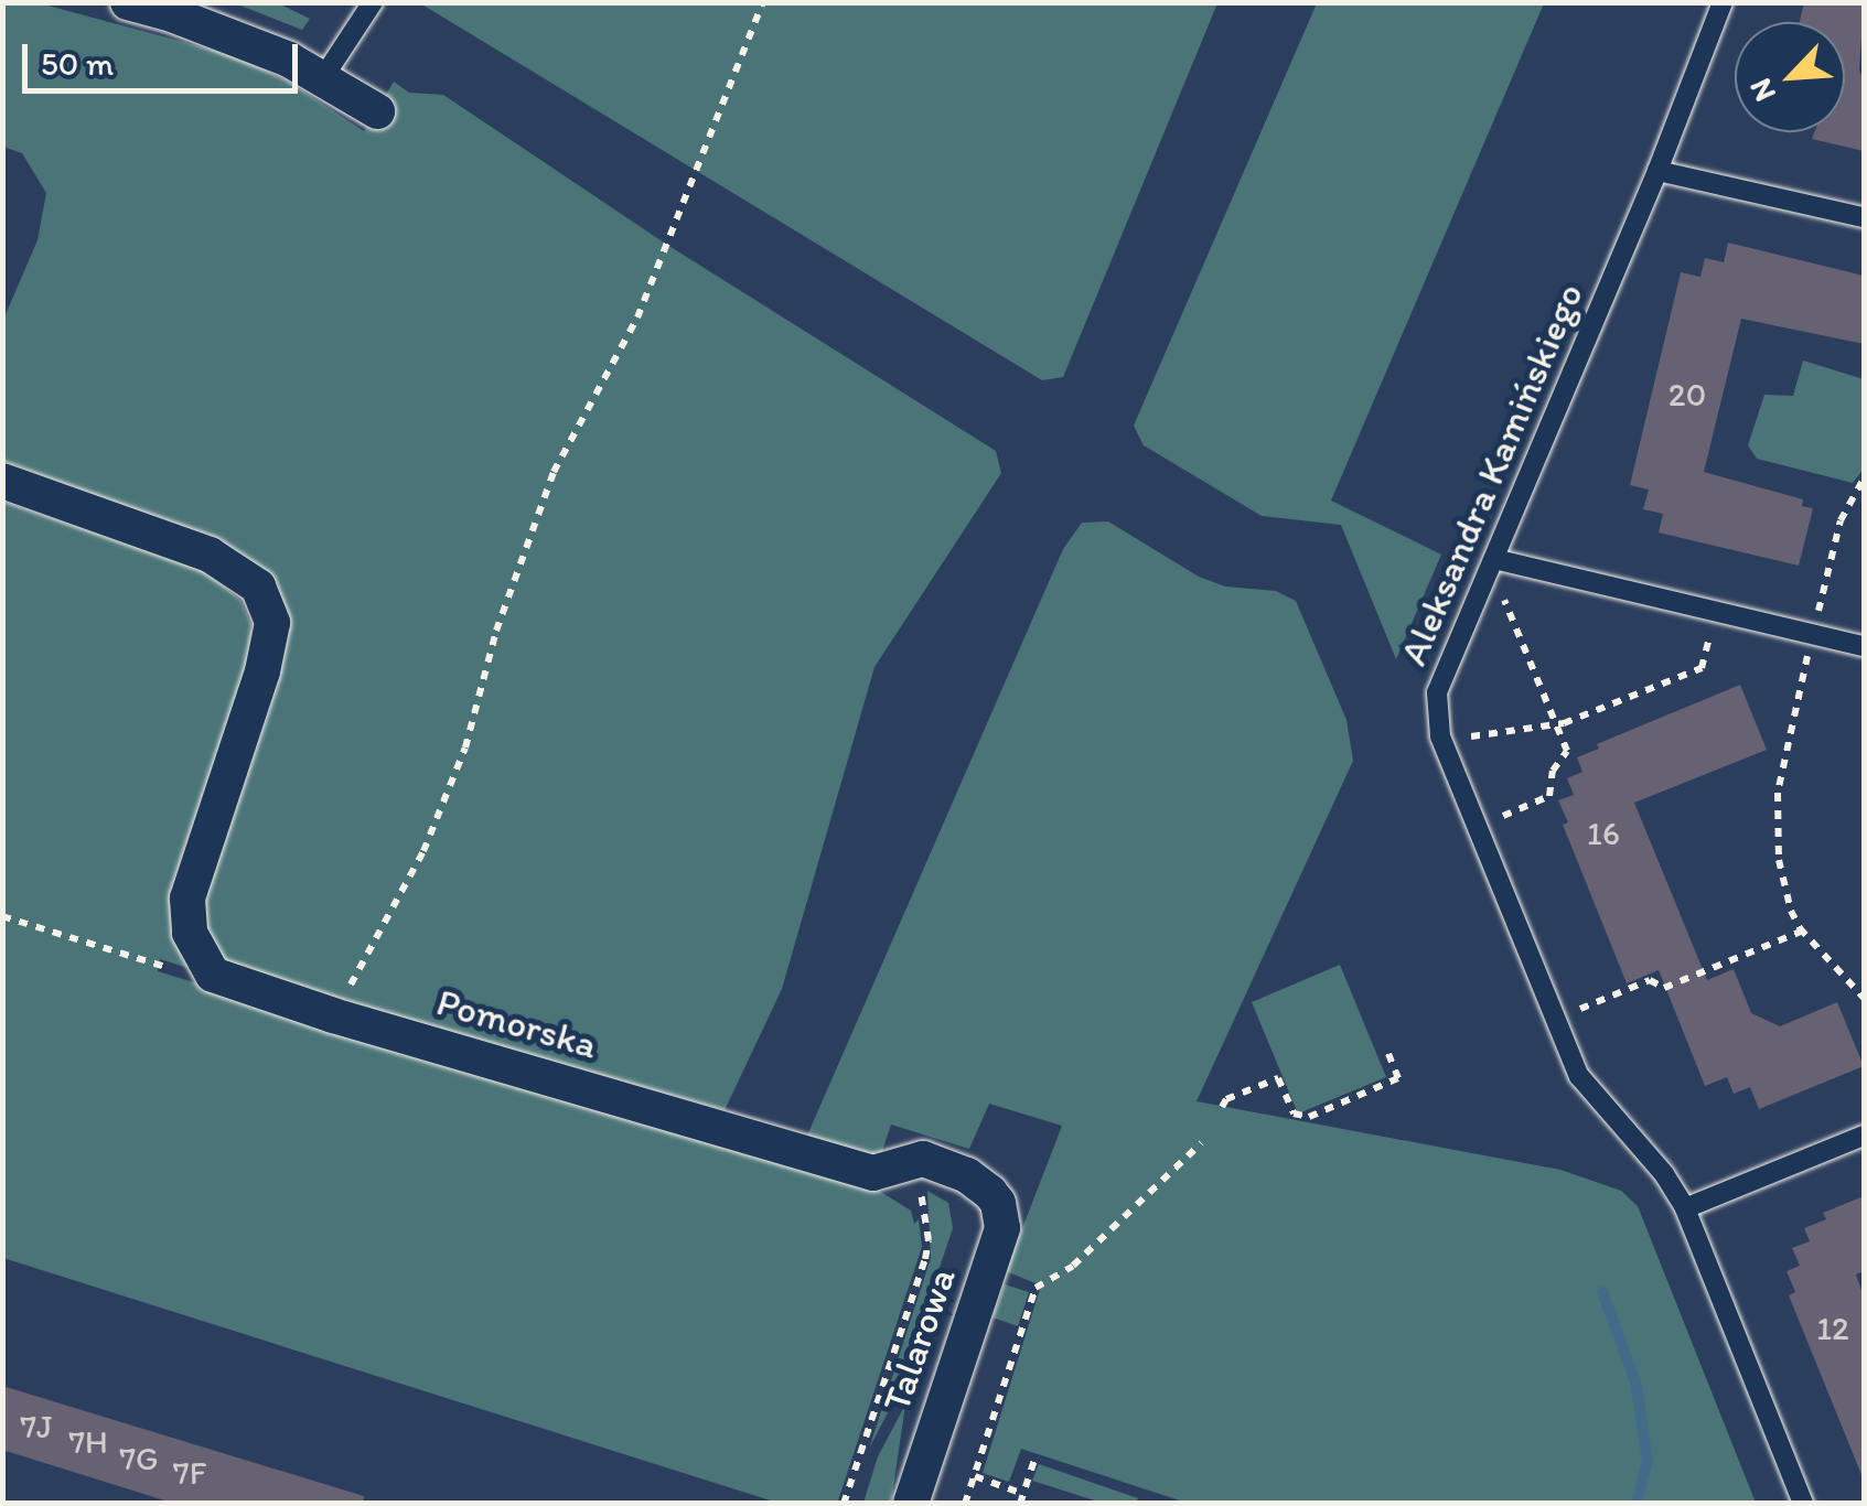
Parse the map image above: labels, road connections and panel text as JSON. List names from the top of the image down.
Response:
{
  "streets": {
    "street": ["Pomorska", "Talarowa"],
    "lane": ["Aleksandra Kamińskiego"]
  },
  "crossings": [
    ["Pomorska", "Talarowa"]
  ],
  "house_numbers": [
    "20",
    "16",
    "12",
    "7J",
    "7H",
    "7G",
    "7F"
  ],
  "scale_bar": "50 m",
  "north": "bottom left"
}
